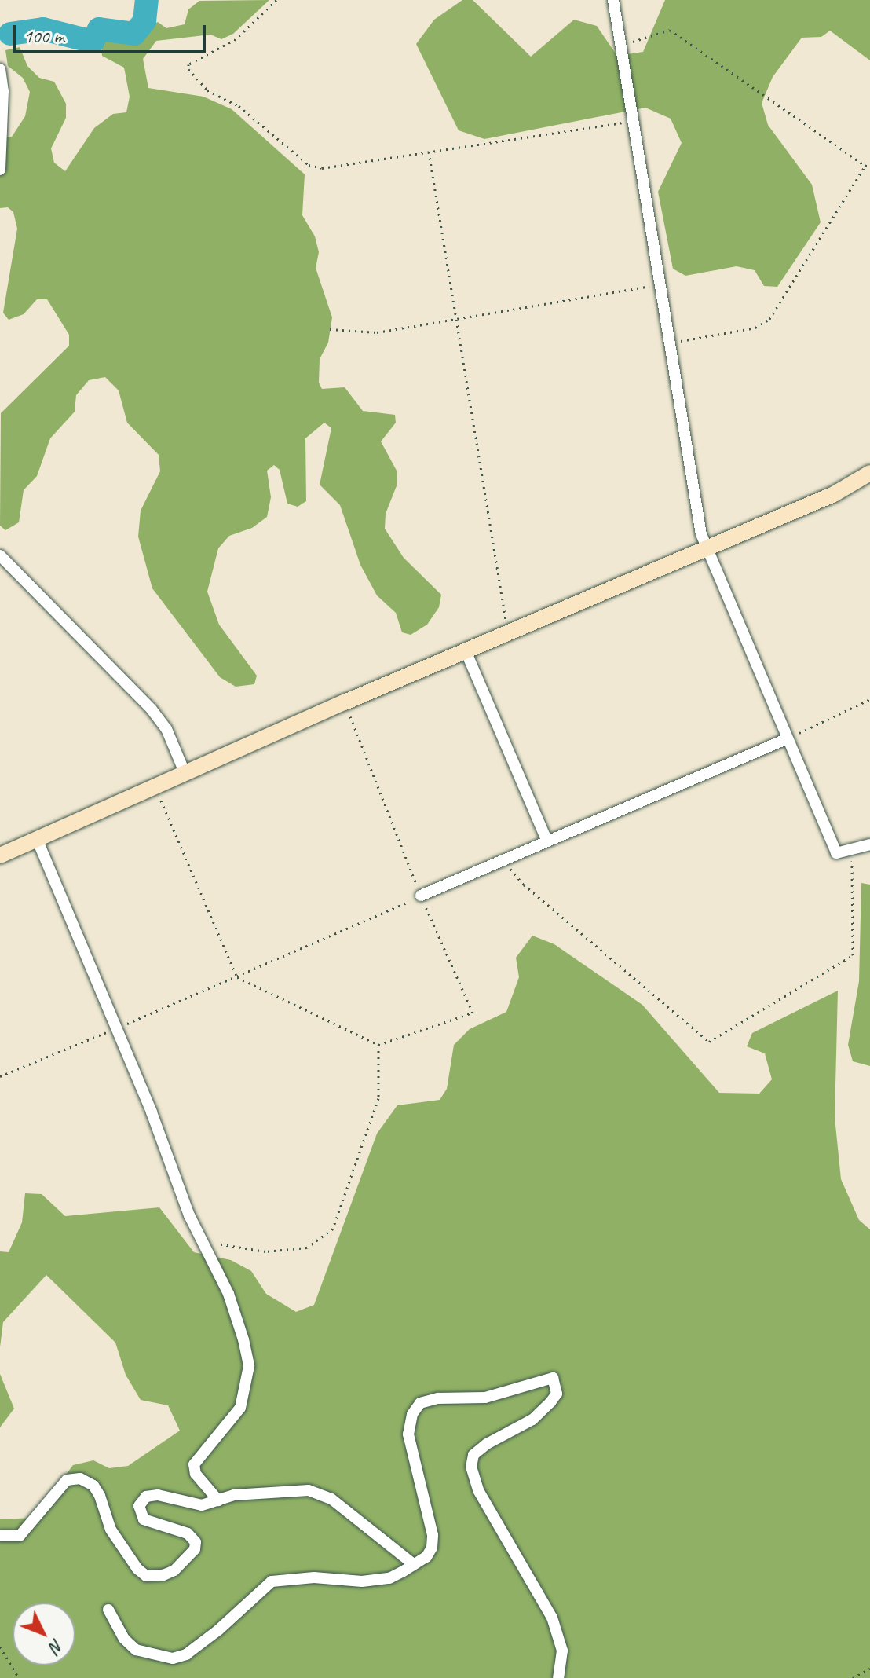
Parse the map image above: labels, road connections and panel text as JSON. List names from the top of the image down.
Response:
{
  "scale_bar": "100 m",
  "north": "bottom right"
}
